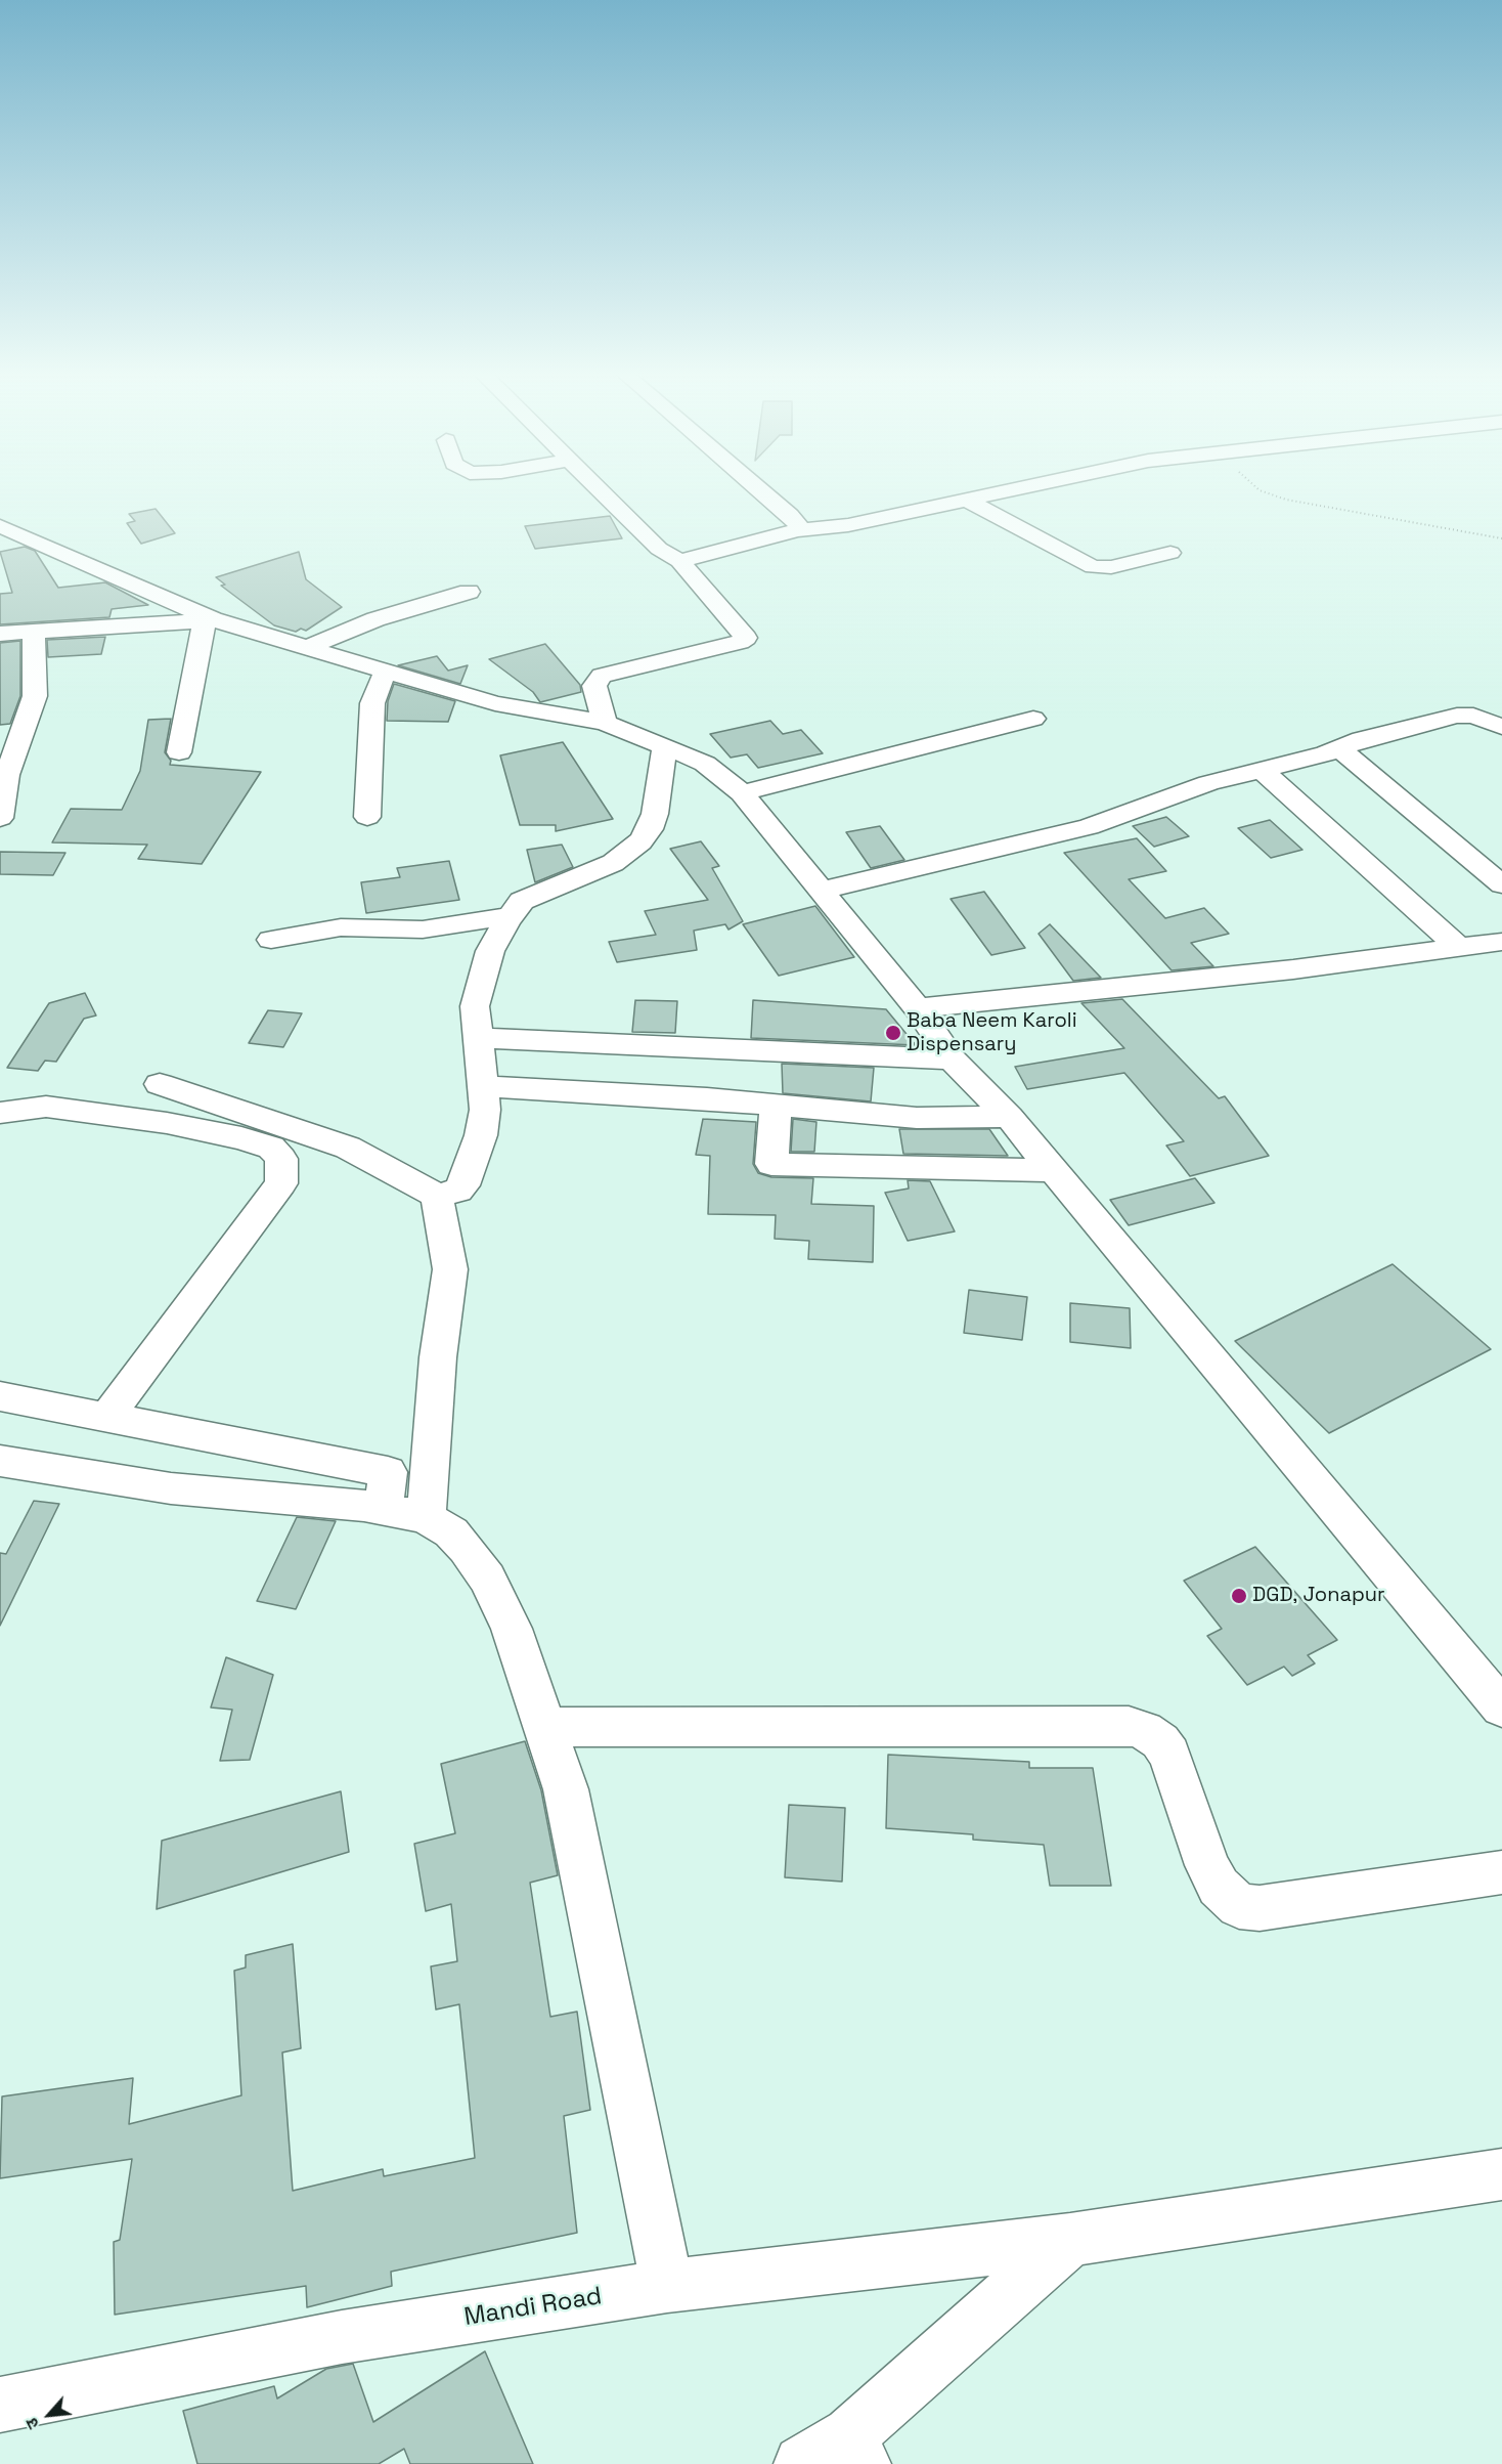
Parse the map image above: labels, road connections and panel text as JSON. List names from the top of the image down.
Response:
{
  "streets": {
    "street": ["Mandi Road"]
  },
  "places": ["Baba Neem Karoli Dispensary", "DGD, Jonapur"],
  "north": "bottom left"
}
